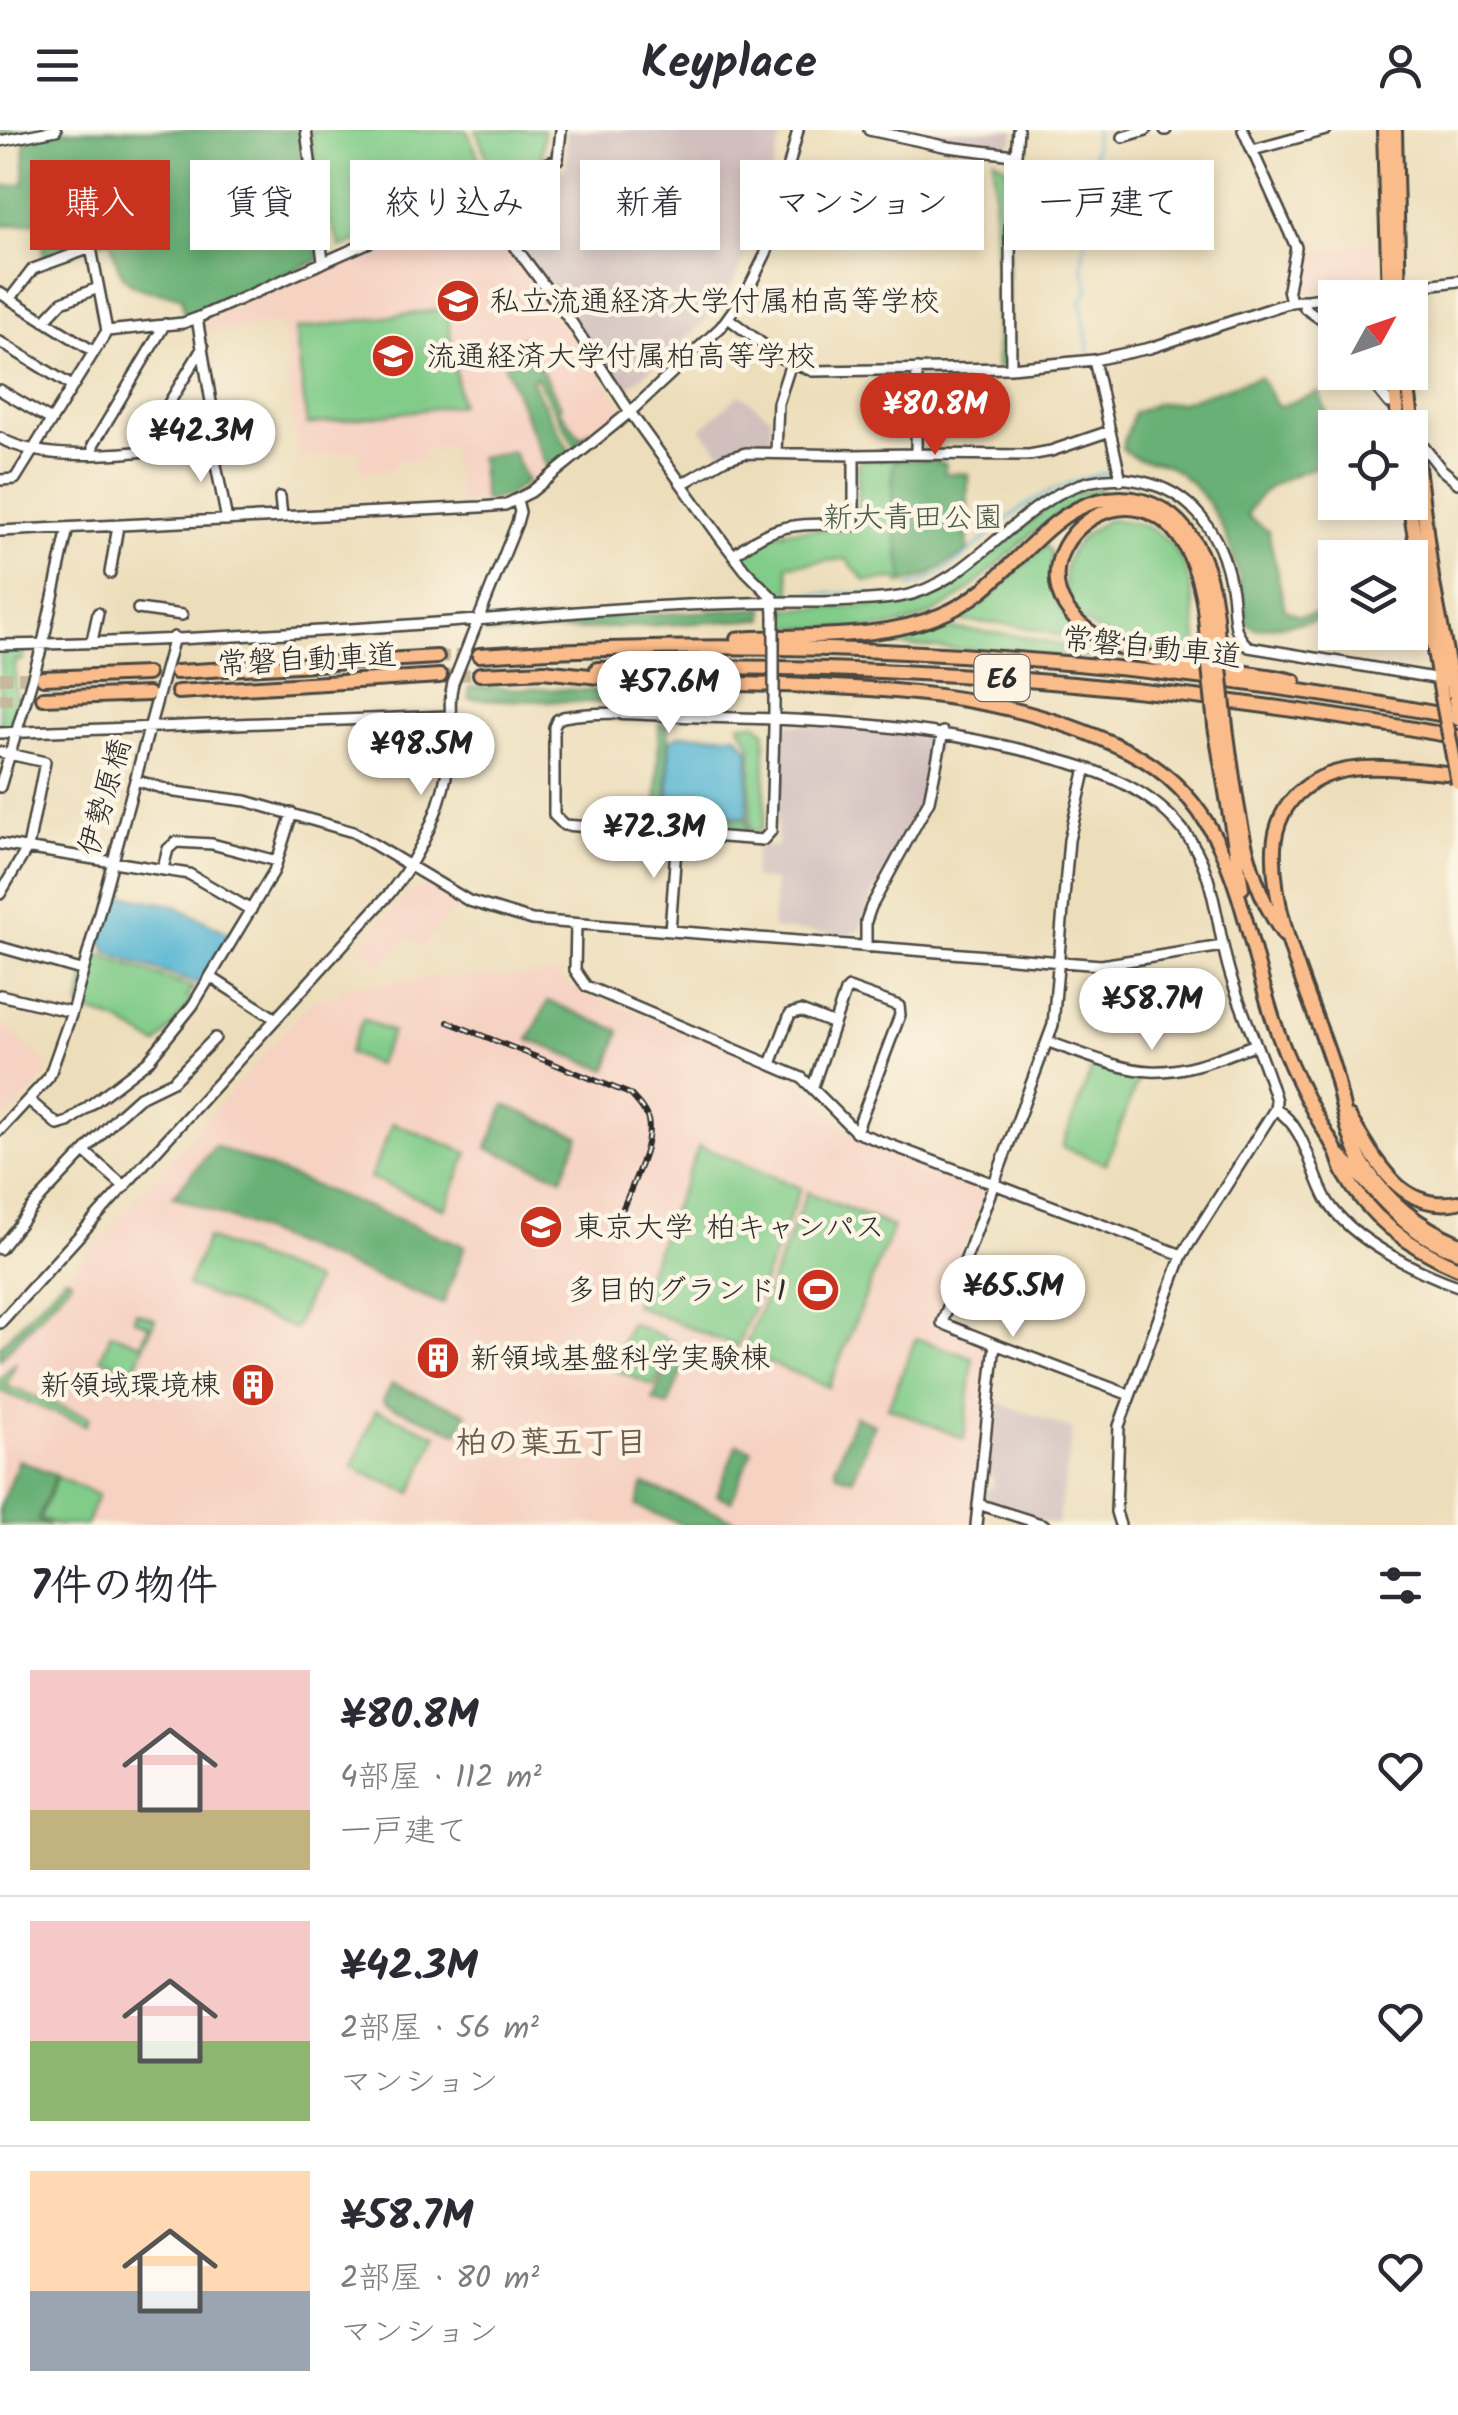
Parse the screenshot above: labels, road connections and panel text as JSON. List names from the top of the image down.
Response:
{
  "streets": {
    "highway": ["常磐自動車道", "E6"],
    "street": ["伊勢原橋"]
  },
  "districts": ["柏の葉五丁目"],
  "parks": ["新大青田公園"],
  "places": {
    "school or university": ["私立流通経済大学付属柏高等学校", "流通経済大学付属柏高等学校", "東京大学 柏キャンパス"],
    "sports": ["多目的グランド1"],
    "building": ["新領域基盤科学実験棟", "新領域環境棟"]
  },
  "north": "top right",
  "page": {
    "header": "Keyplace",
    "chip": [
      "購入",
      "賃貸",
      "絞り込み",
      "新着",
      "マンション",
      "一戸建て"
    ],
    "price": [
      "¥80.8M",
      "¥42.3M",
      "¥57.6M",
      "¥98.5M",
      "¥72.3M",
      "¥58.7M",
      "¥65.5M"
    ],
    "heading": "7件の物件",
    "list": [
      {
        "name": "¥80.8M",
        "note": "4部屋 · 112 m² · 一戸建て"
      },
      {
        "name": "¥42.3M",
        "note": "2部屋 · 56 m² · マンション"
      },
      {
        "name": "¥58.7M",
        "note": "2部屋 · 80 m² · マンション"
      }
    ]
  }
}
